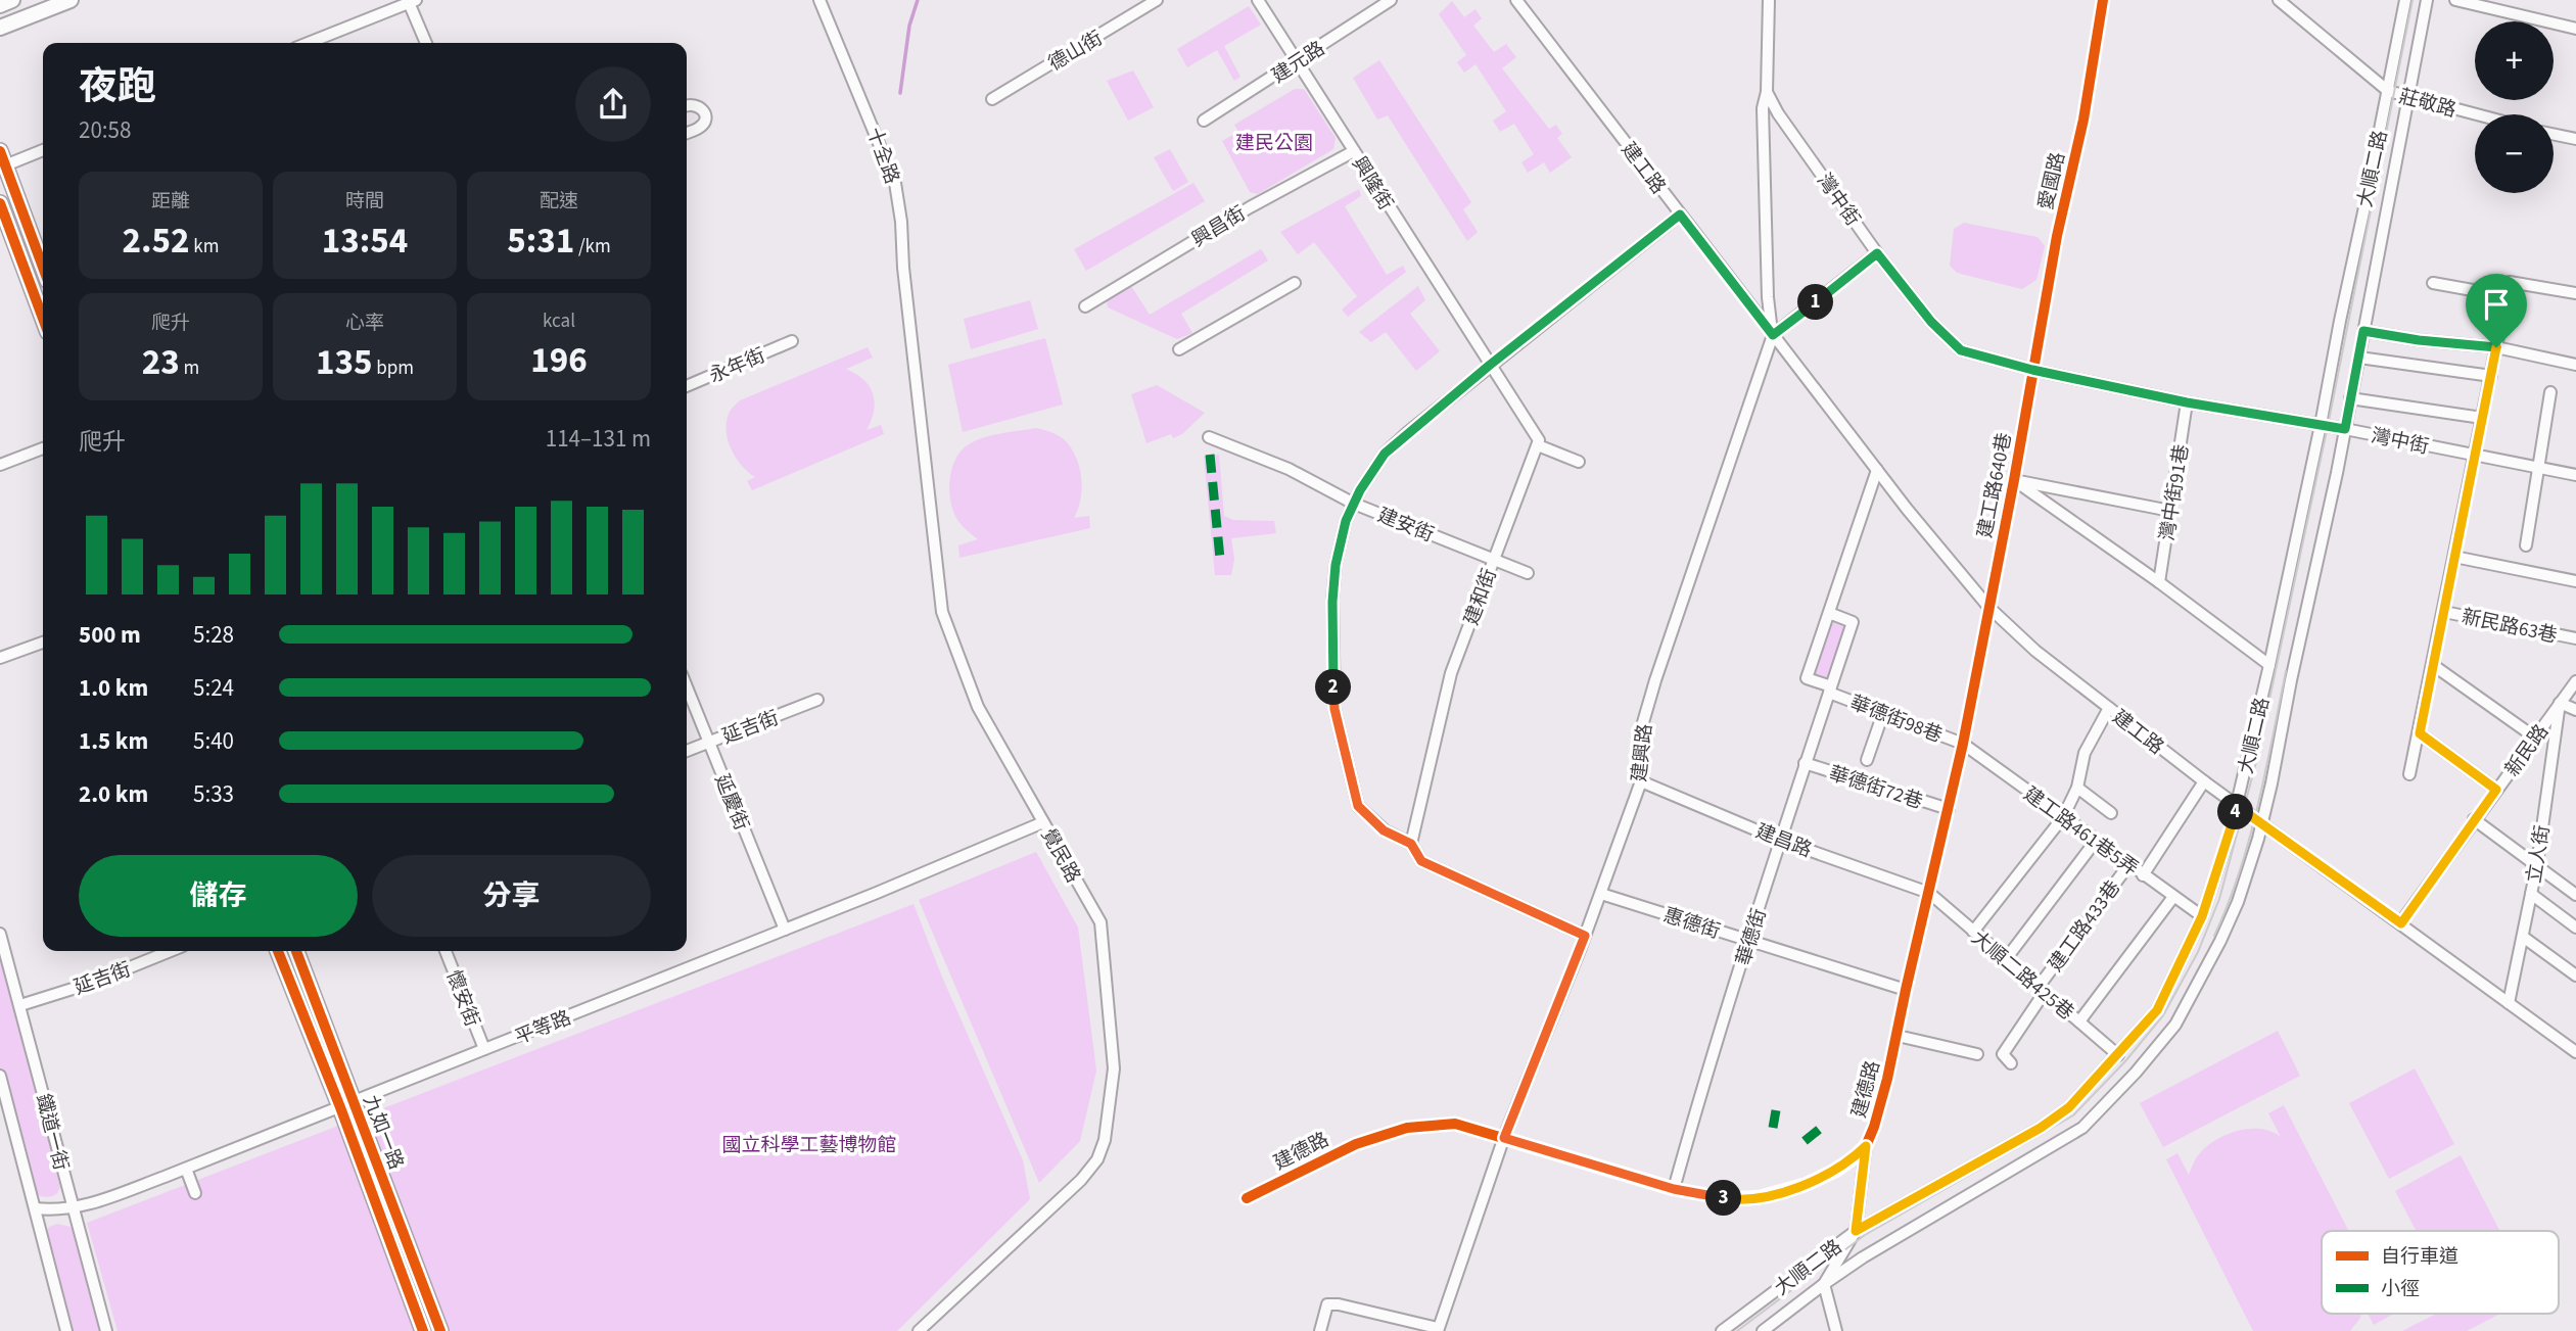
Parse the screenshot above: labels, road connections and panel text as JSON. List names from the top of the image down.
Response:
{
  "streets": {
    "main road": ["九如一路"],
    "street": [
      "德山街",
      "建元路",
      "莊敬路",
      "十全路",
      "建工路",
      "大順二路",
      "愛國路",
      "興隆街",
      "灣中街",
      "興昌街",
      "永年街",
      "建工路640巷",
      "灣中街91巷",
      "建安街",
      "建和街",
      "新民路63巷",
      "華德街98巷",
      "延吉街",
      "新民路",
      "建興路",
      "華德街72巷",
      "延慶街",
      "建工路461巷5弄",
      "建昌路",
      "立人街",
      "覺民路",
      "惠德街",
      "建工路433巷",
      "華德街",
      "大順二路425巷",
      "懷安街",
      "平等路",
      "建德路",
      "鐵道一街"
    ]
  },
  "crossings": [
    ["建元路", "興隆街"],
    ["莊敬路", "大順二路"],
    ["十全路", "覺民路"],
    ["建工路", "大順二路"],
    ["建工路", "灣中街"],
    ["建工路", "建工路640巷"],
    ["建工路", "新民路"],
    ["建工路", "建興路"],
    ["建工路", "立人街"],
    ["建工路", "建工路433巷"],
    ["建工路", "建德路"],
    ["大順二路", "灣中街"],
    ["大順二路", "建工路461巷5弄"],
    ["大順二路", "大順二路425巷"],
    ["大順二路", "建德路"],
    ["愛國路", "灣中街"],
    ["愛國路", "建工路640巷"],
    ["興隆街", "興昌街"],
    ["灣中街", "建工路640巷"],
    ["灣中街", "灣中街91巷"],
    ["建工路640巷", "建德路"],
    ["建安街", "建和街"],
    ["華德街98巷", "建工路461巷5弄"],
    ["華德街98巷", "華德街"],
    ["華德街98巷", "建德路"],
    ["延吉街", "延慶街"],
    ["延吉街", "鐵道一街"],
    ["新民路", "立人街"],
    ["建興路", "建昌路"],
    ["建興路", "惠德街"],
    ["建興路", "建德路"],
    ["華德街72巷", "華德街"],
    ["華德街72巷", "建德路"],
    ["延慶街", "平等路"],
    ["建工路461巷5弄", "建工路433巷"],
    ["建工路461巷5弄", "建德路"],
    ["建昌路", "華德街"],
    ["建昌路", "大順二路425巷"],
    ["建昌路", "建德路"],
    ["覺民路", "平等路"],
    ["惠德街", "華德街"],
    ["惠德街", "建德路"],
    ["建工路433巷", "大順二路425巷"],
    ["華德街", "建德路"],
    ["大順二路425巷", "建德路"],
    ["懷安街", "平等路"],
    ["平等路", "鐵道一街"],
    ["平等路", "九如一路"]
  ],
  "parks": ["建民公園", "國立科學工藝博物館"],
  "legend": ["自行車道", "小徑"],
  "page": {
    "map_buttons": ["+", "−"],
    "heading": ["夜跑", "20:58"],
    "stats": [
      ["距離", "2.52 km"],
      ["時間", "13:54"],
      ["配速", "5:31 /km"],
      ["爬升", "23 m"],
      ["心率", "135 bpm"],
      ["kcal", "196"]
    ],
    "pins": [
      "1",
      "2",
      "4",
      "3"
    ],
    "chart": ["爬升", "114–131 m"],
    "list": [
      {
        "name": "500 m",
        "note": "5:28"
      },
      {
        "name": "1.0 km",
        "note": "5:24"
      },
      {
        "name": "1.5 km",
        "note": "5:40"
      },
      {
        "name": "2.0 km",
        "note": "5:33"
      }
    ],
    "buttons": ["儲存", "分享"]
  }
}
